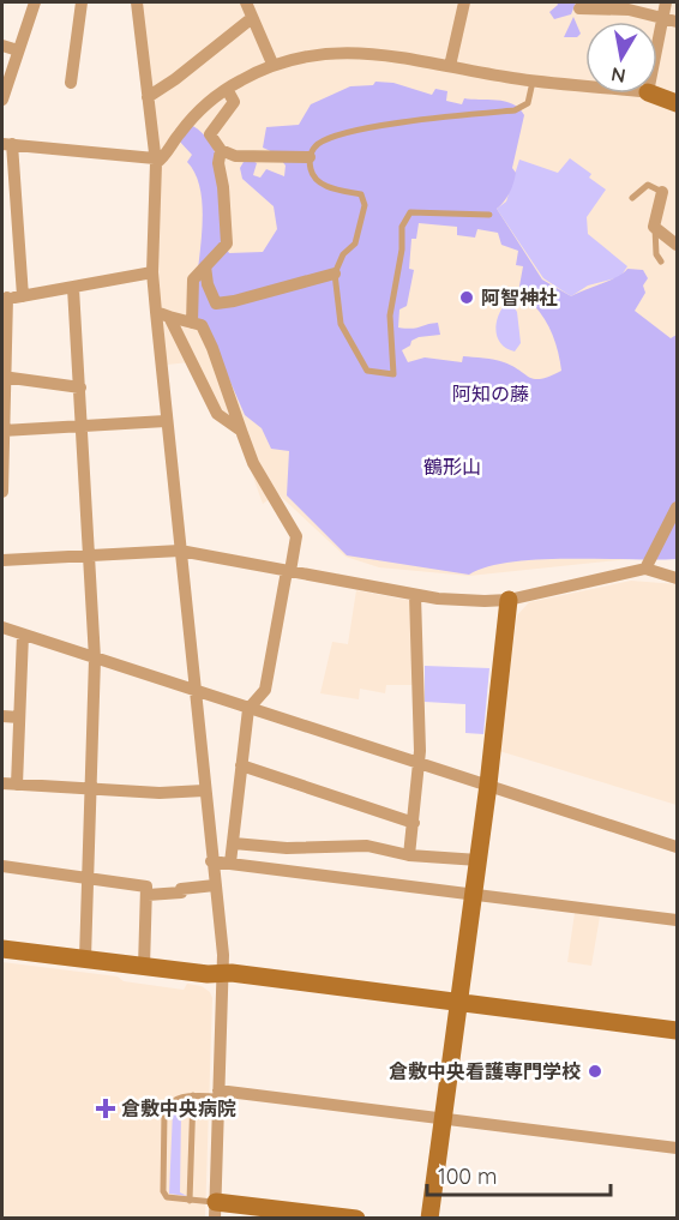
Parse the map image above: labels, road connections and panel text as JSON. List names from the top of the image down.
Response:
{
  "parks": ["阿知の藤", "鶴形山"],
  "places": {
    "other": ["阿智神社", "倉敷中央看護専門学校"],
    "health": ["倉敷中央病院"]
  },
  "scale_bar": "100 m",
  "north": "bottom"
}
